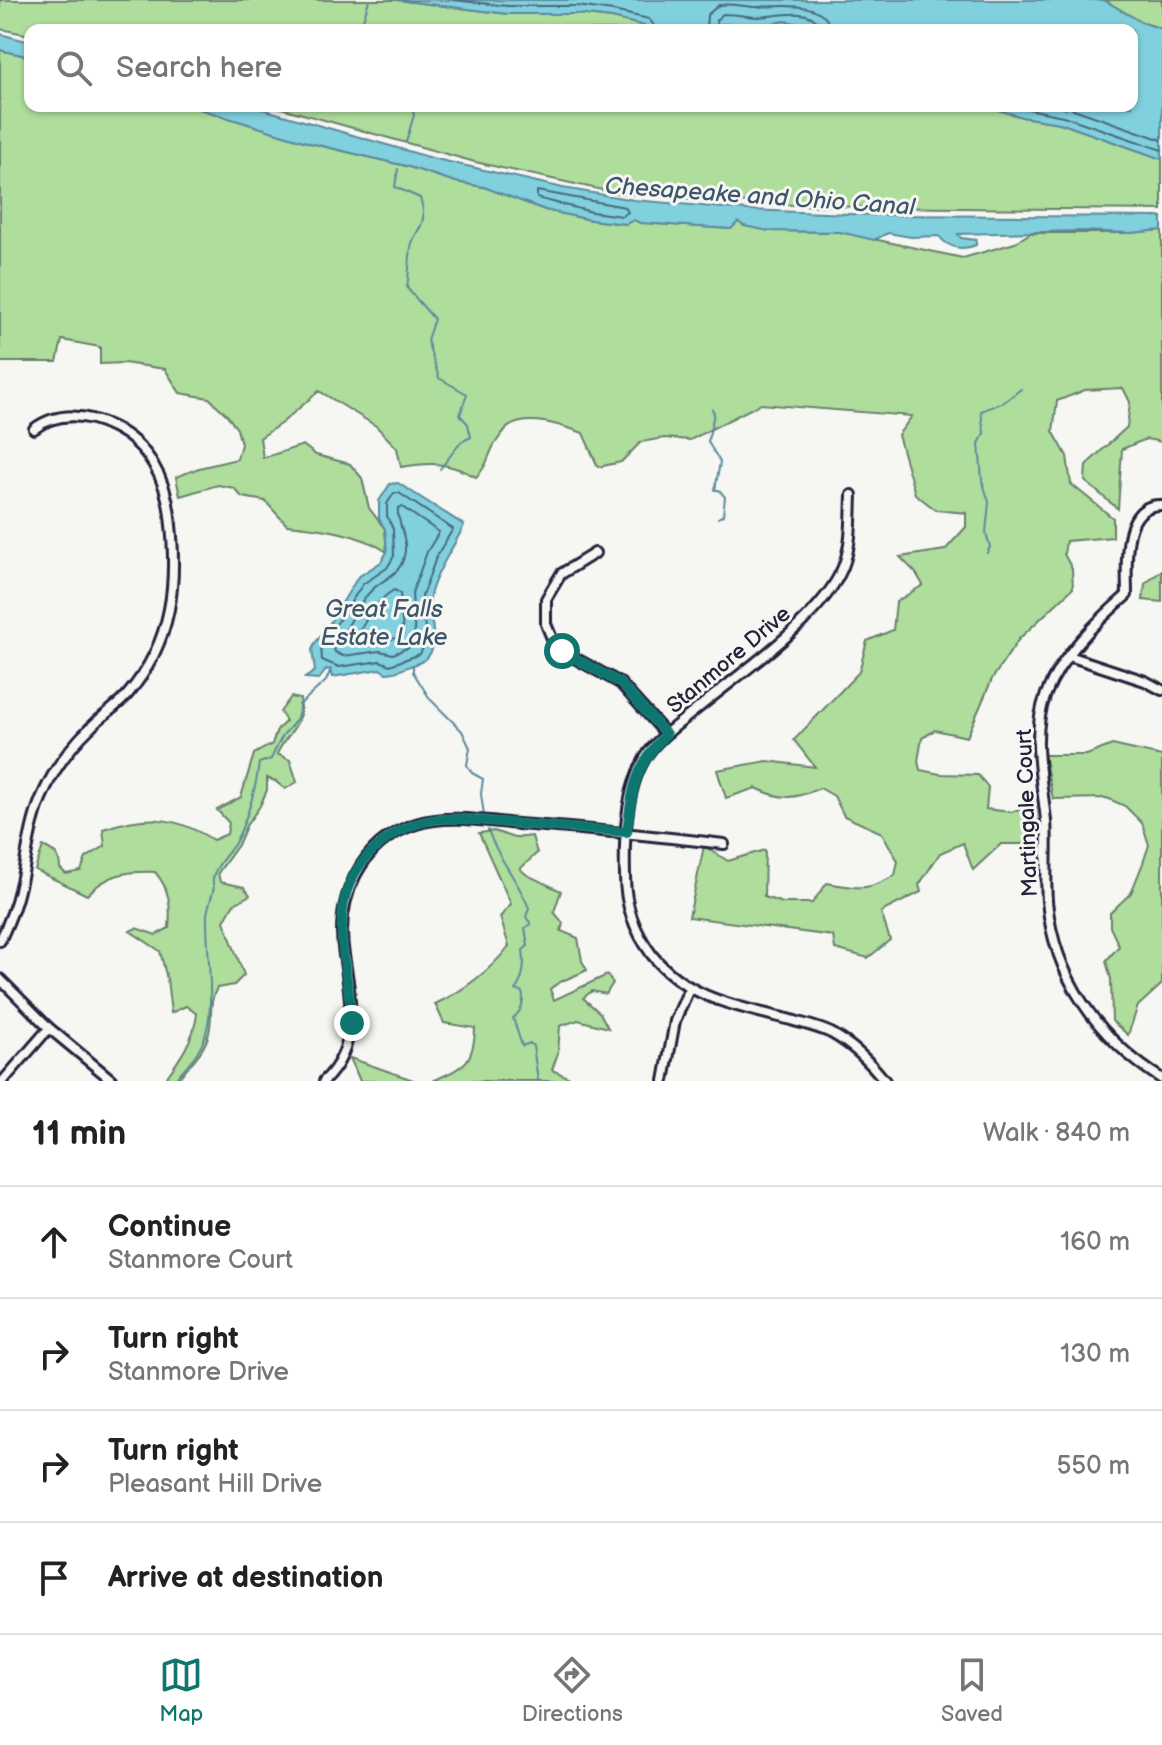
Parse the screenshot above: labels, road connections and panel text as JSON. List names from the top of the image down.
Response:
{
  "streets": {
    "street": ["Stanmore Drive", "Martingale Court"]
  },
  "water": ["Chesapeake and Ohio Canal", "Great Falls Estate Lake"],
  "page": {
    "search": "Search here",
    "heading": ["11 min", "Walk · 840 m"],
    "list": [
      ["Continue", "Stanmore Court", "160 m"],
      ["Turn right", "Stanmore Drive", "130 m"],
      ["Turn right", "Pleasant Hill Drive", "550 m"],
      "Arrive at destination"
    ],
    "nav": ["Map", "Directions", "Saved"]
  }
}
